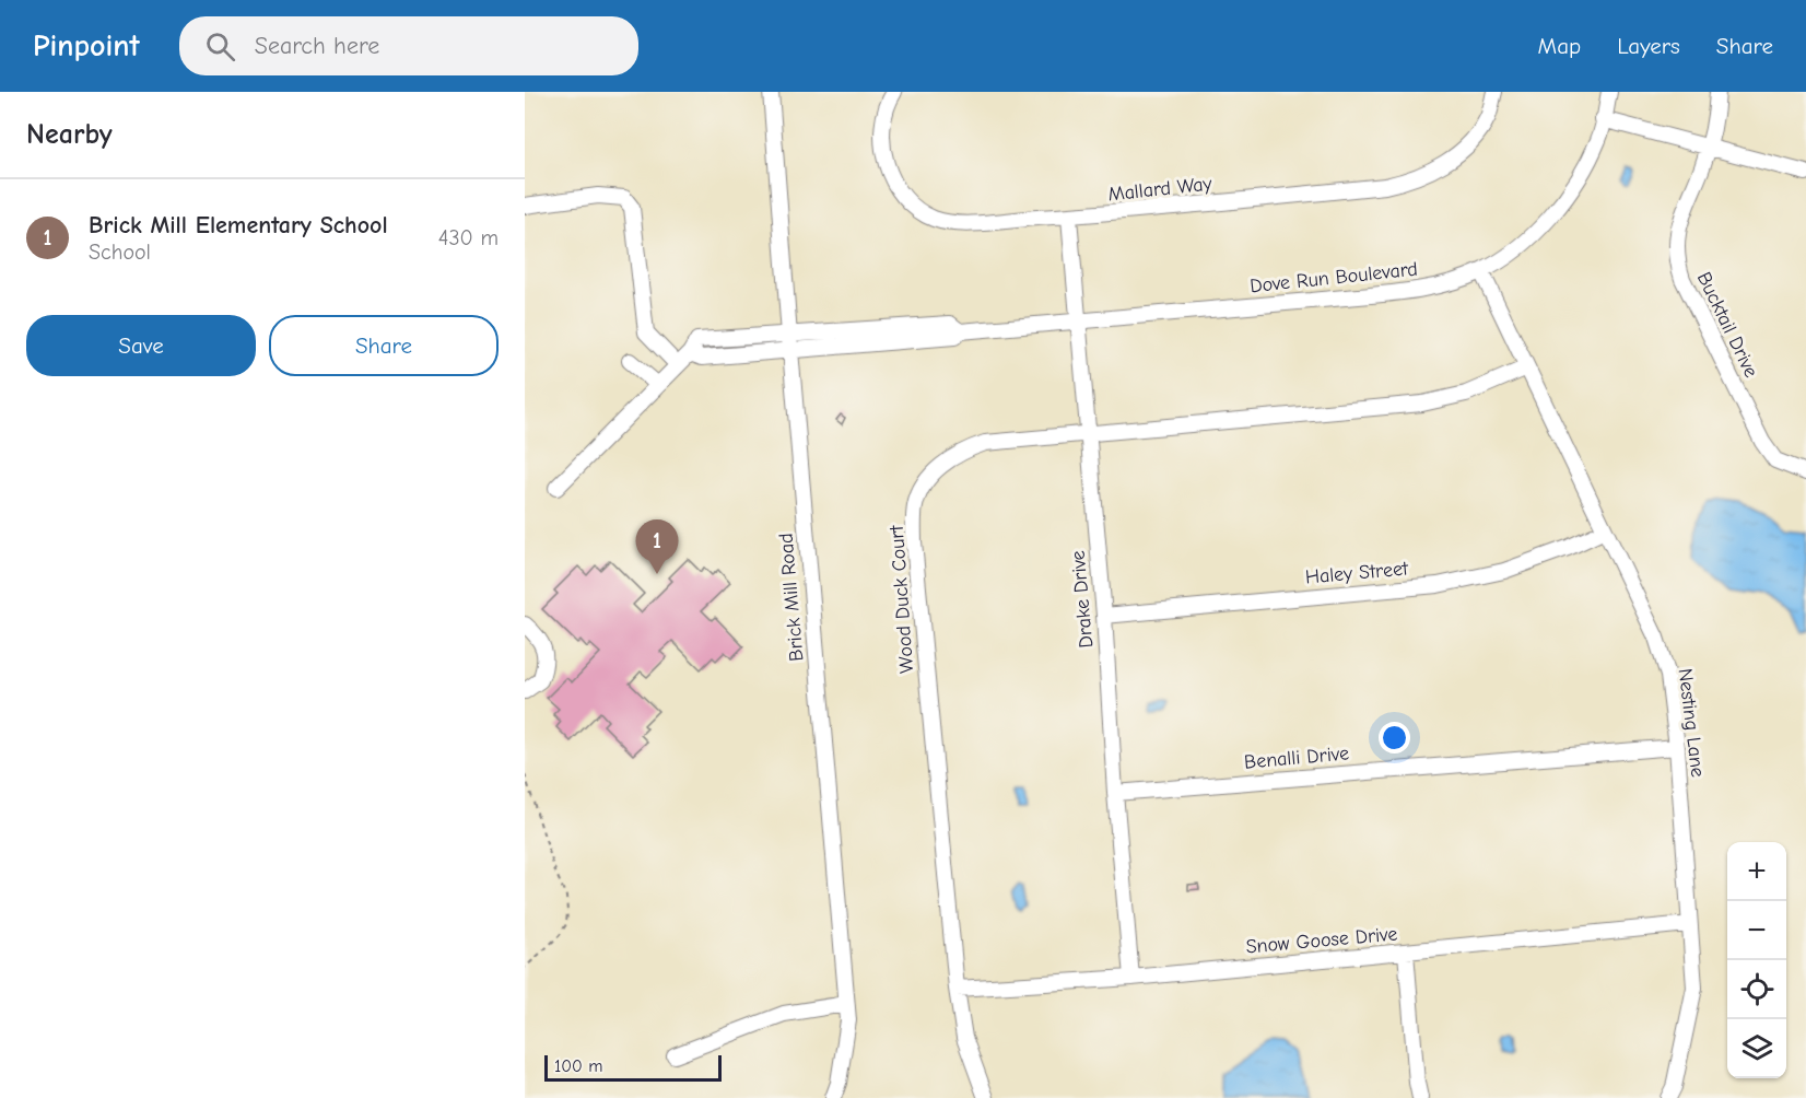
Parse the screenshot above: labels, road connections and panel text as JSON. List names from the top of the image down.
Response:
{
  "streets": {
    "street": [
      "Mallard Way",
      "Dove Run Boulevard",
      "Bucktail Drive",
      "Haley Street",
      "Brick Mill Road",
      "Wood Duck Court",
      "Drake Drive",
      "Nesting Lane",
      "Benalli Drive",
      "Snow Goose Drive"
    ]
  },
  "crossings": [
    ["Mallard Way", "Drake Drive"],
    ["Dove Run Boulevard", "Brick Mill Road"],
    ["Dove Run Boulevard", "Drake Drive"],
    ["Dove Run Boulevard", "Nesting Lane"],
    ["Haley Street", "Drake Drive"],
    ["Haley Street", "Nesting Lane"],
    ["Wood Duck Court", "Drake Drive"],
    ["Wood Duck Court", "Nesting Lane"],
    ["Wood Duck Court", "Snow Goose Drive"],
    ["Drake Drive", "Benalli Drive"],
    ["Drake Drive", "Snow Goose Drive"],
    ["Nesting Lane", "Benalli Drive"],
    ["Nesting Lane", "Snow Goose Drive"]
  ],
  "scale_bar": "100 m",
  "page": {
    "header": "Pinpoint",
    "search": "Search here",
    "nav": ["Map", "Layers", "Share"],
    "heading": "Nearby",
    "list": [
      {
        "mark": "1",
        "name": "Brick Mill Elementary School",
        "note": "School",
        "value": "430 m"
      }
    ],
    "buttons": ["Save", "Share"],
    "pins": "1",
    "map_buttons": ["+", "−"],
    "scale": "100 m"
  }
}
